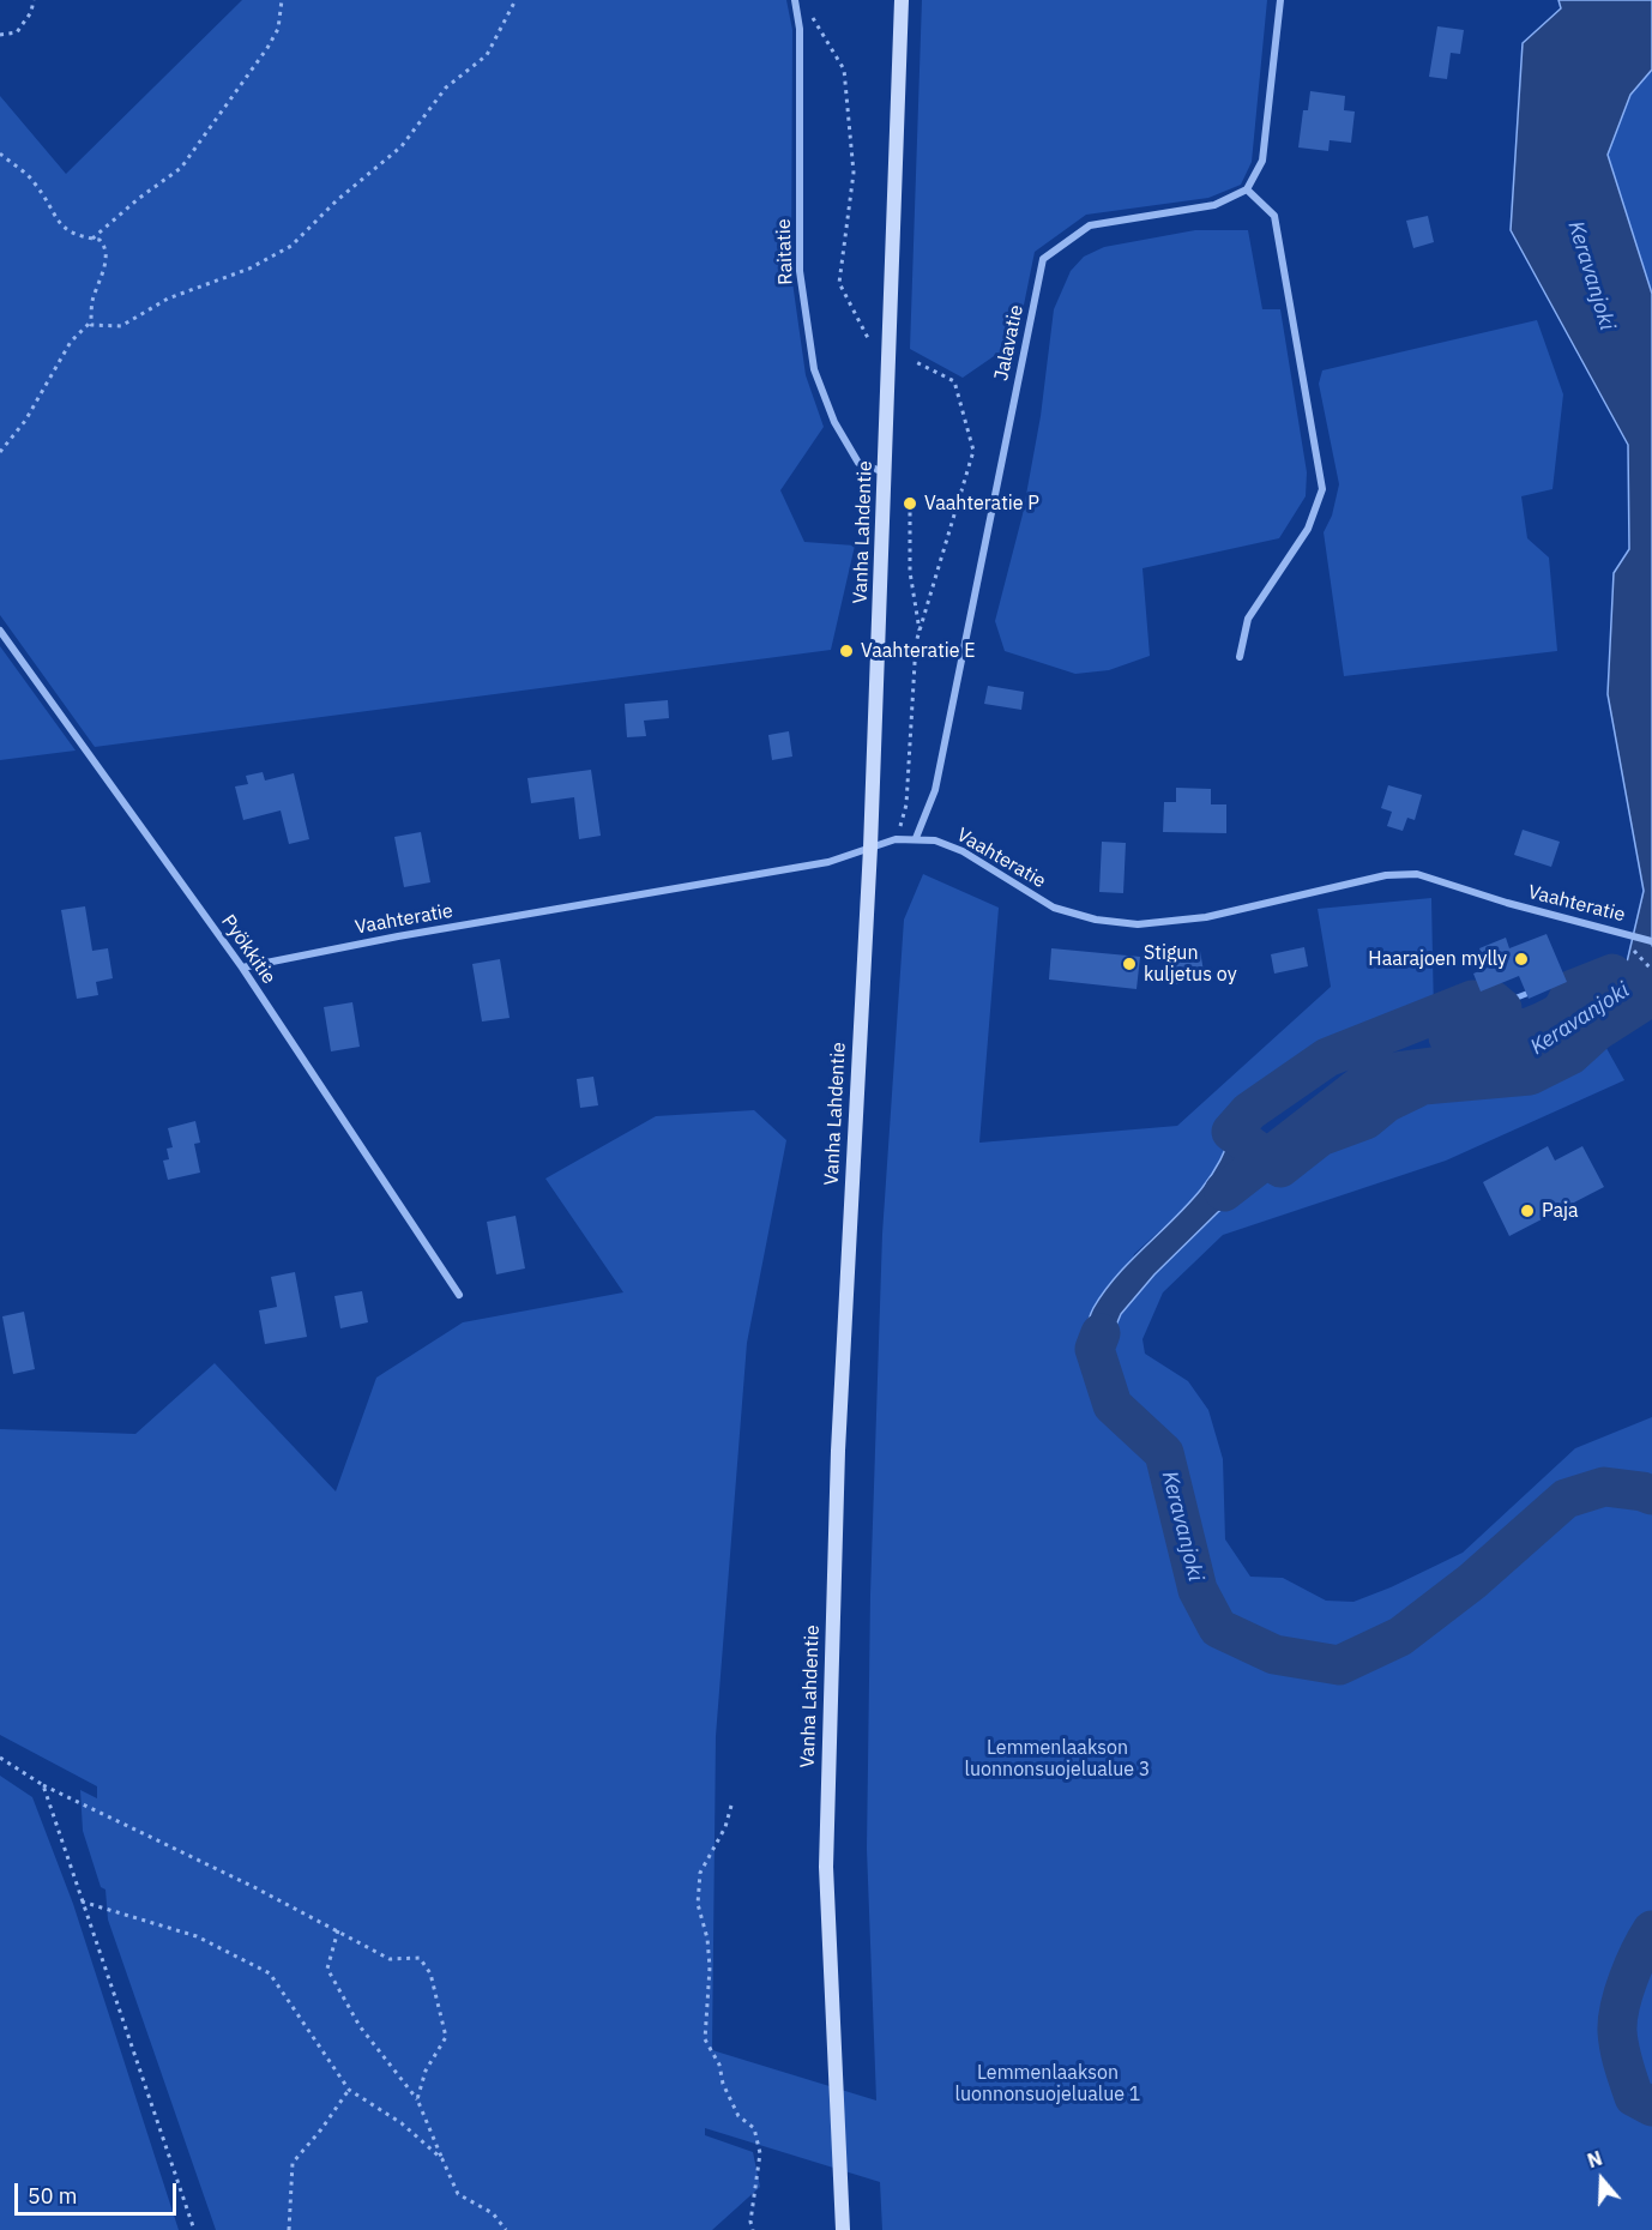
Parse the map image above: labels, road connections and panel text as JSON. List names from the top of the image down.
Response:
{
  "streets": {
    "main road": ["Vanha Lahdentie"],
    "street": [
      "Raitatie",
      "Jalavatie",
      "Vaahteratie",
      "Pyökkitie"
    ]
  },
  "crossings": [
    ["Raitatie", "Vanha Lahdentie"],
    ["Jalavatie", "Vaahteratie"],
    ["Vanha Lahdentie", "Vaahteratie"],
    ["Vaahteratie", "Pyökkitie"]
  ],
  "water": ["Keravanjoki"],
  "parks": ["Lemmenlaakson luonnonsuojelualue 3", "Lemmenlaakson luonnonsuojelualue 1"],
  "places": [
    "Vaahteratie P",
    "Vaahteratie E",
    "Haarajoen mylly",
    "Stigun kuljetus oy",
    "Paja"
  ],
  "scale_bar": "50 m",
  "north": "top"
}
